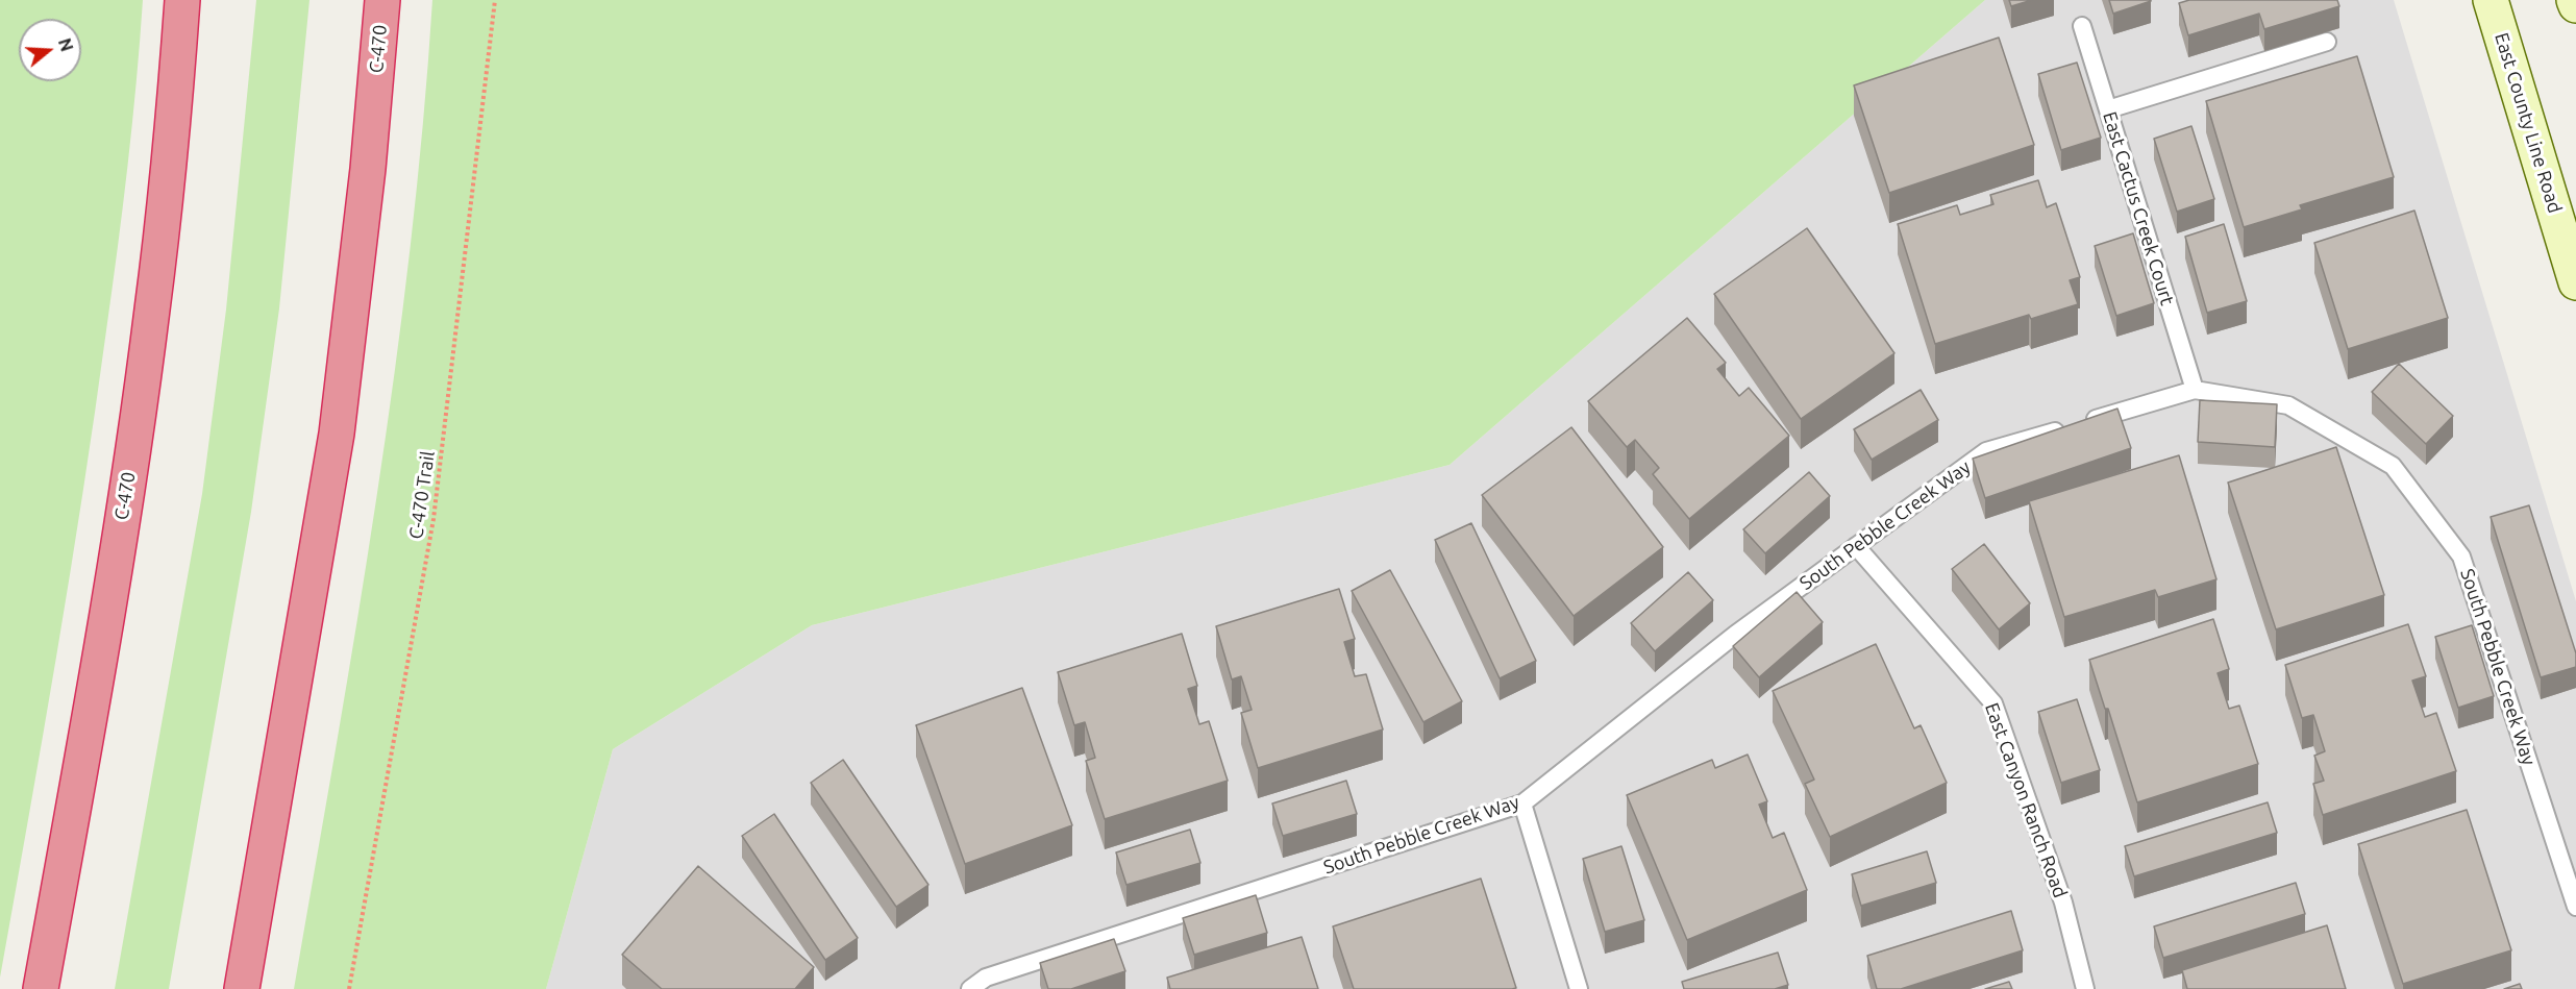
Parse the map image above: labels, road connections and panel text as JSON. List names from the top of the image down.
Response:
{
  "streets": {
    "highway": ["C-470"],
    "main road": ["East County Line Road"],
    "lane": ["East Cactus Creek Court", "South Pebble Creek Way", "East Canyon Ranch Road"],
    "path": ["C-470 Trail"]
  },
  "crossings": [
    ["East Cactus Creek Court", "South Pebble Creek Way"],
    ["South Pebble Creek Way", "East Canyon Ranch Road"]
  ],
  "north": "right"
}
